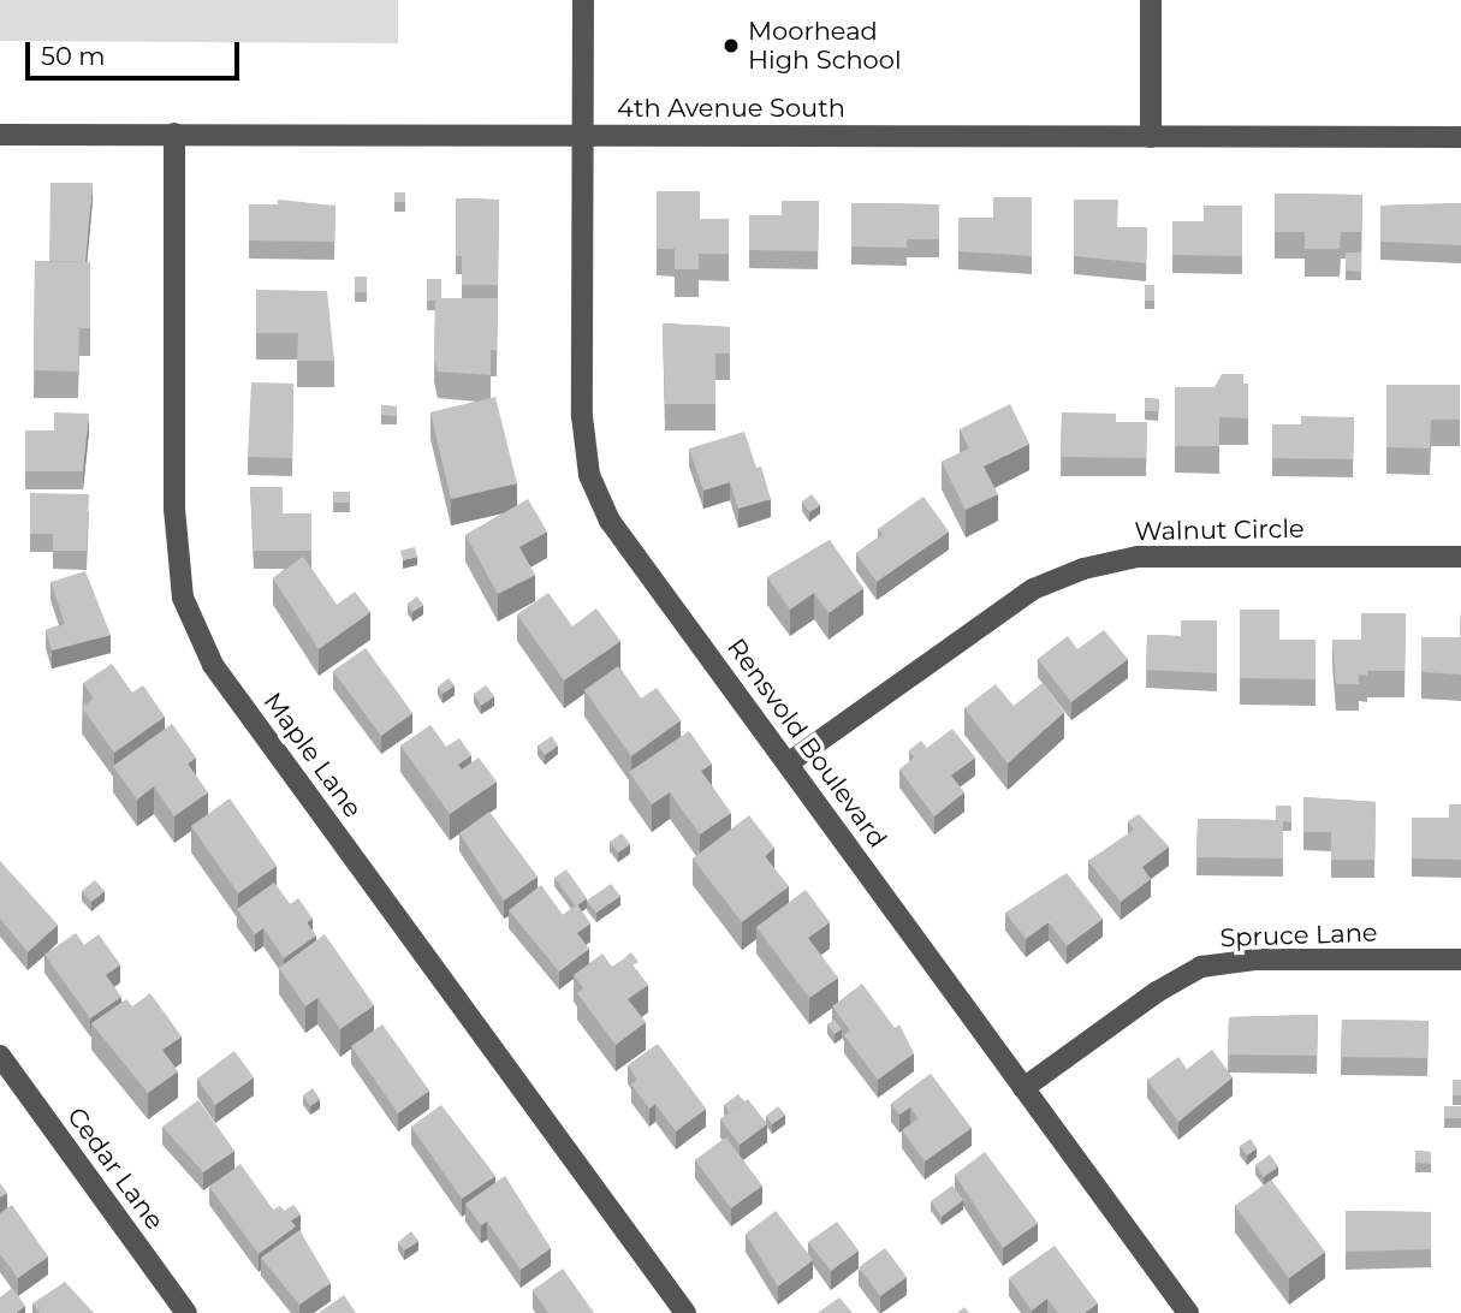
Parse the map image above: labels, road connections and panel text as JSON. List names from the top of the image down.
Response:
{
  "streets": {
    "street": [
      "4th Avenue South",
      "Walnut Circle",
      "Rensvold Boulevard",
      "Maple Lane",
      "Spruce Lane",
      "Cedar Lane"
    ]
  },
  "crossings": [
    ["4th Avenue South", "Rensvold Boulevard"],
    ["4th Avenue South", "Maple Lane"],
    ["Walnut Circle", "Rensvold Boulevard"],
    ["Rensvold Boulevard", "Spruce Lane"]
  ],
  "places": ["Moorhead High School"],
  "scale_bar": "50 m"
}
